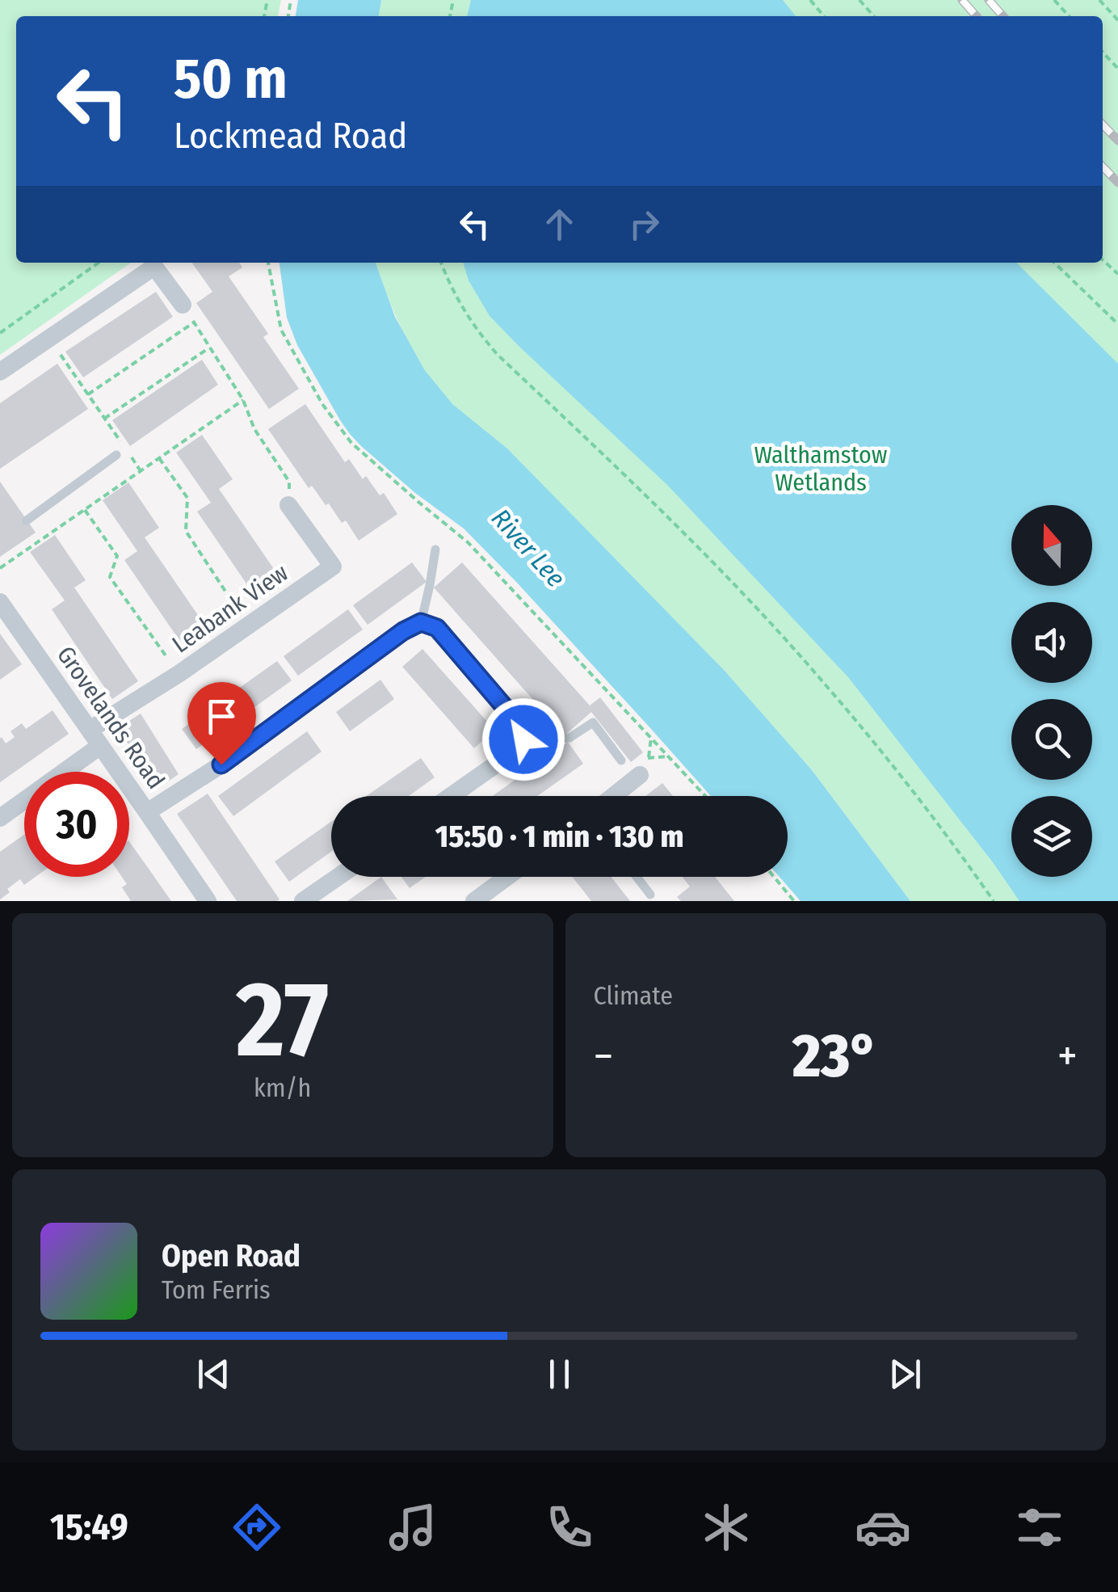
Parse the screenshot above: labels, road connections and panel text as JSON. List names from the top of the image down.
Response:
{
  "streets": {
    "street": ["Leabank View", "Grovelands Road"]
  },
  "crossings": [
    ["Leabank View", "Grovelands Road"]
  ],
  "water": ["River Lee"],
  "parks": ["Walthamstow Wetlands"],
  "north": "top",
  "page": {
    "turn": ["50 m", "Lockmead Road"],
    "limit": "30",
    "trip": "15:50 · 1 min · 130 m",
    "tile": [
      ["27", "km/h"],
      "Climate"
    ],
    "heat": ["−", "23°", "+"],
    "song": ["Open Road", "Tom Ferris"],
    "tabs": "15:49"
  }
}
